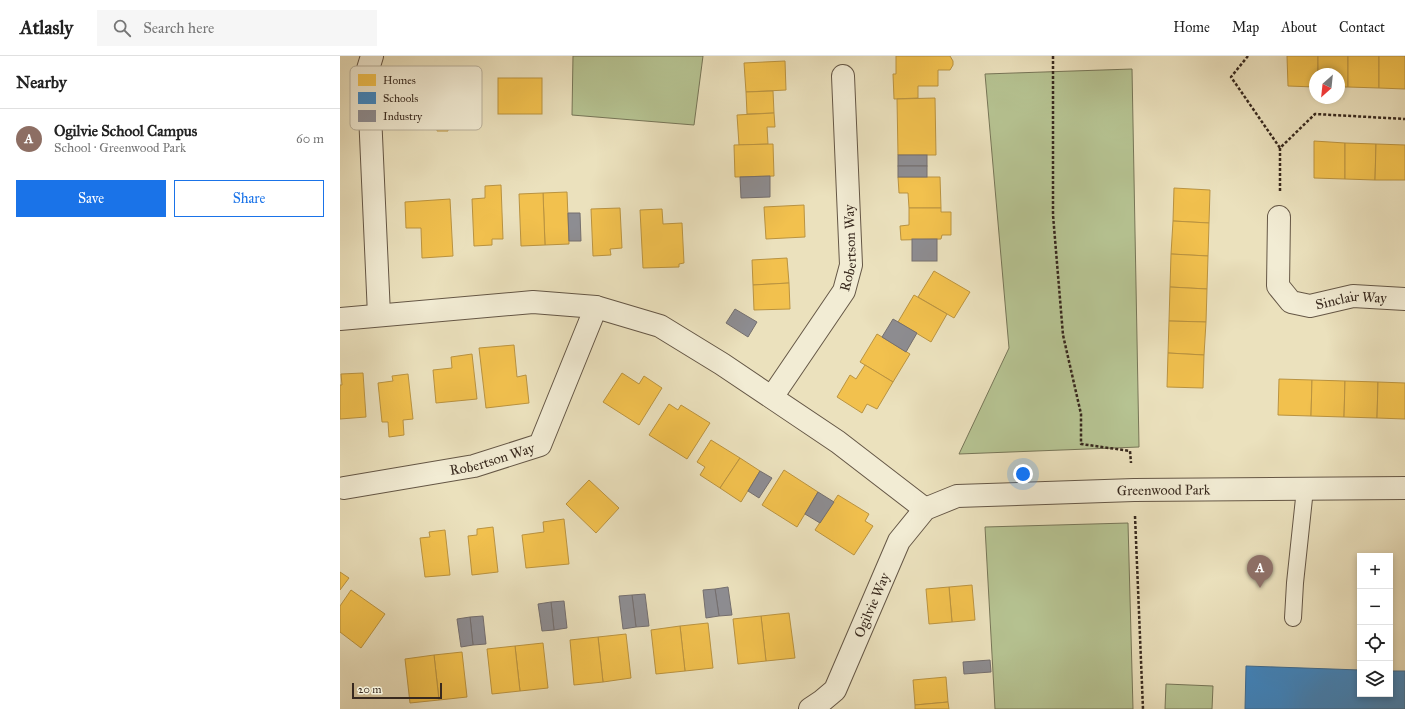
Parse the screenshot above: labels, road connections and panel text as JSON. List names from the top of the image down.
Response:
{
  "streets": {
    "street": [
      "Robertson Way",
      "Sinclair Way",
      "Greenwood Park",
      "Ogilvie Way"
    ]
  },
  "crossings": [
    ["Greenwood Park", "Ogilvie Way"]
  ],
  "legend": ["Homes", "Schools", "Industry"],
  "scale_bar": "20 m",
  "north": "bottom left",
  "page": {
    "header": "Atlasly",
    "search": "Search here",
    "nav": [
      "Home",
      "Map",
      "About",
      "Contact"
    ],
    "heading": "Nearby",
    "list": [
      {
        "mark": "A",
        "name": "Ogilvie School Campus",
        "note": "School · Greenwood Park",
        "value": "60 m"
      }
    ],
    "buttons": ["Save", "Share"],
    "map_buttons": ["+", "−"],
    "pins": "A",
    "scale": "20 m"
  }
}
